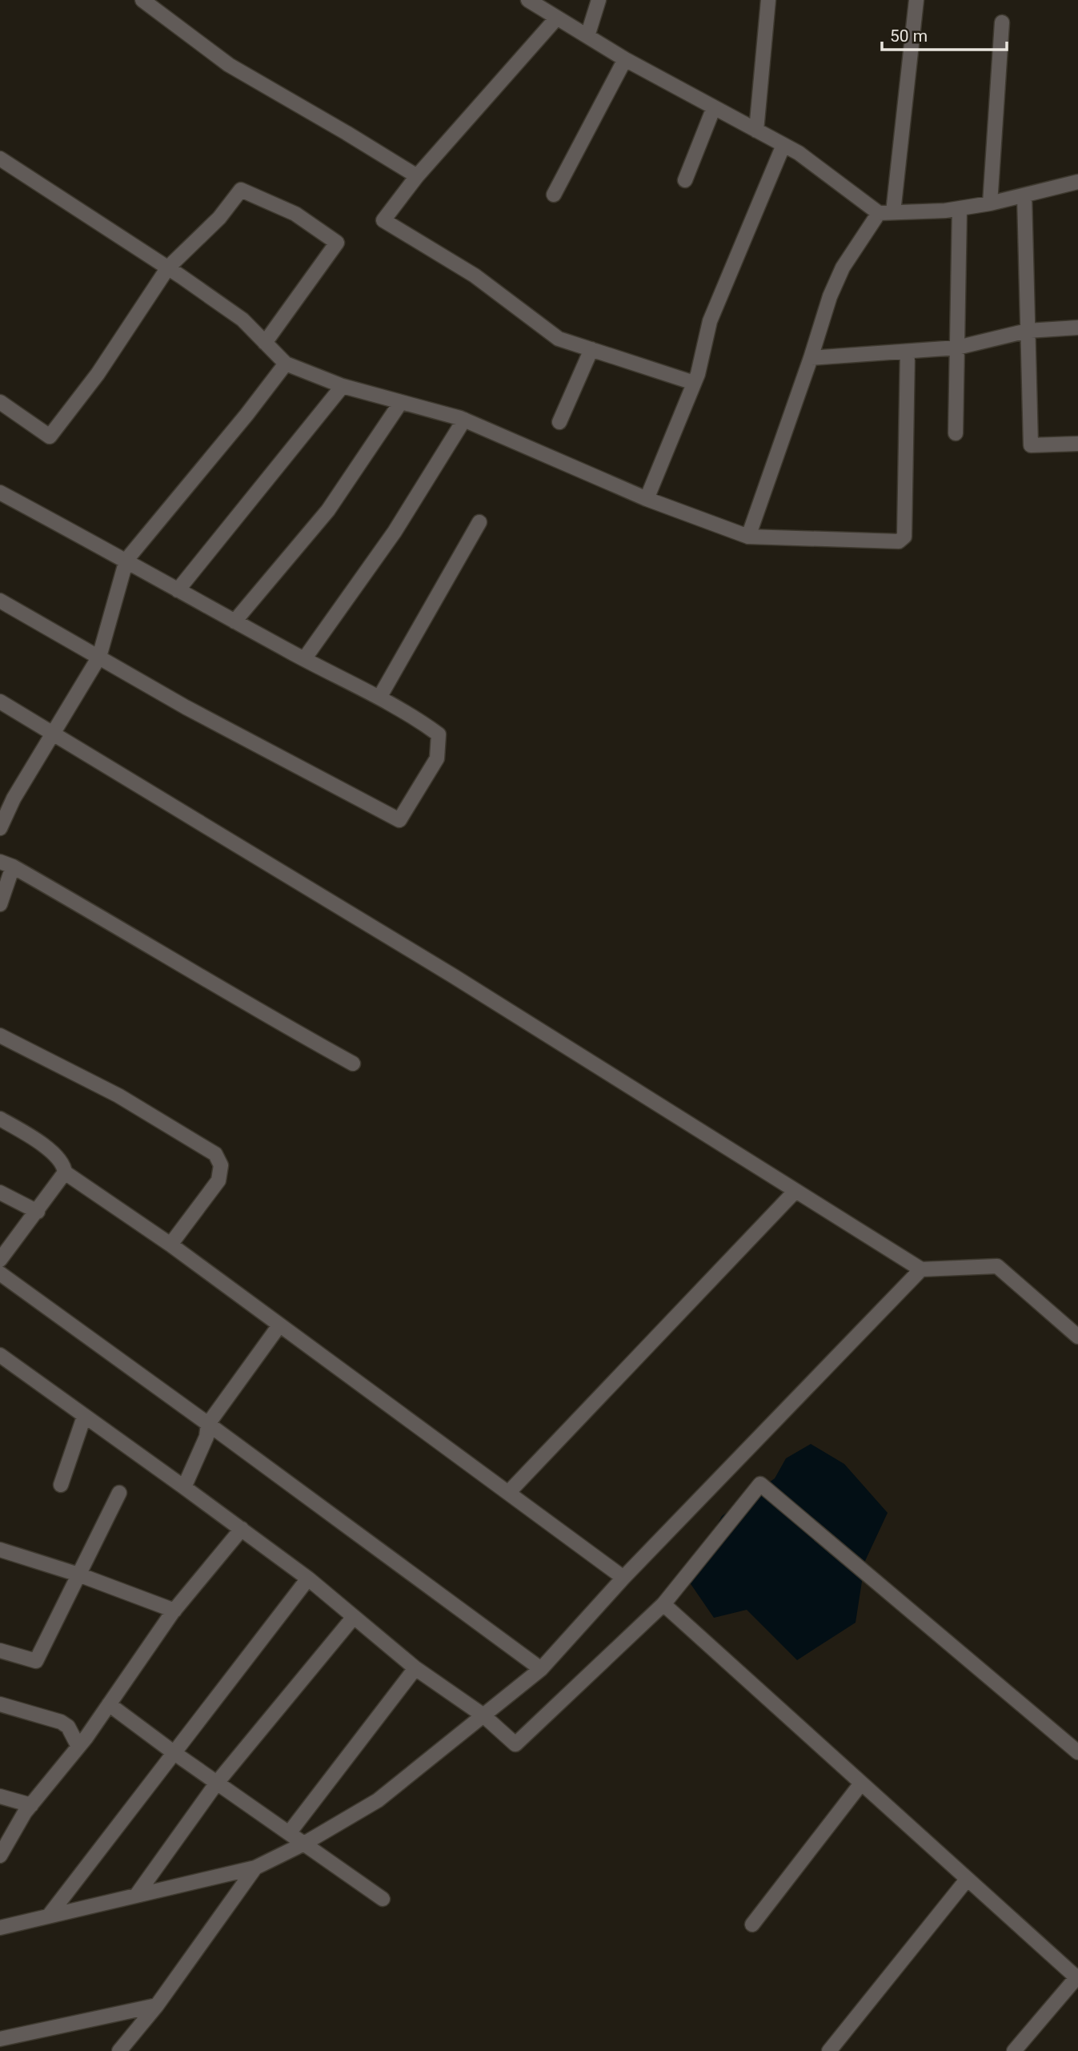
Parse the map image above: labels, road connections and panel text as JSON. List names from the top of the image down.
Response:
{
  "scale_bar": "50 m"
}
